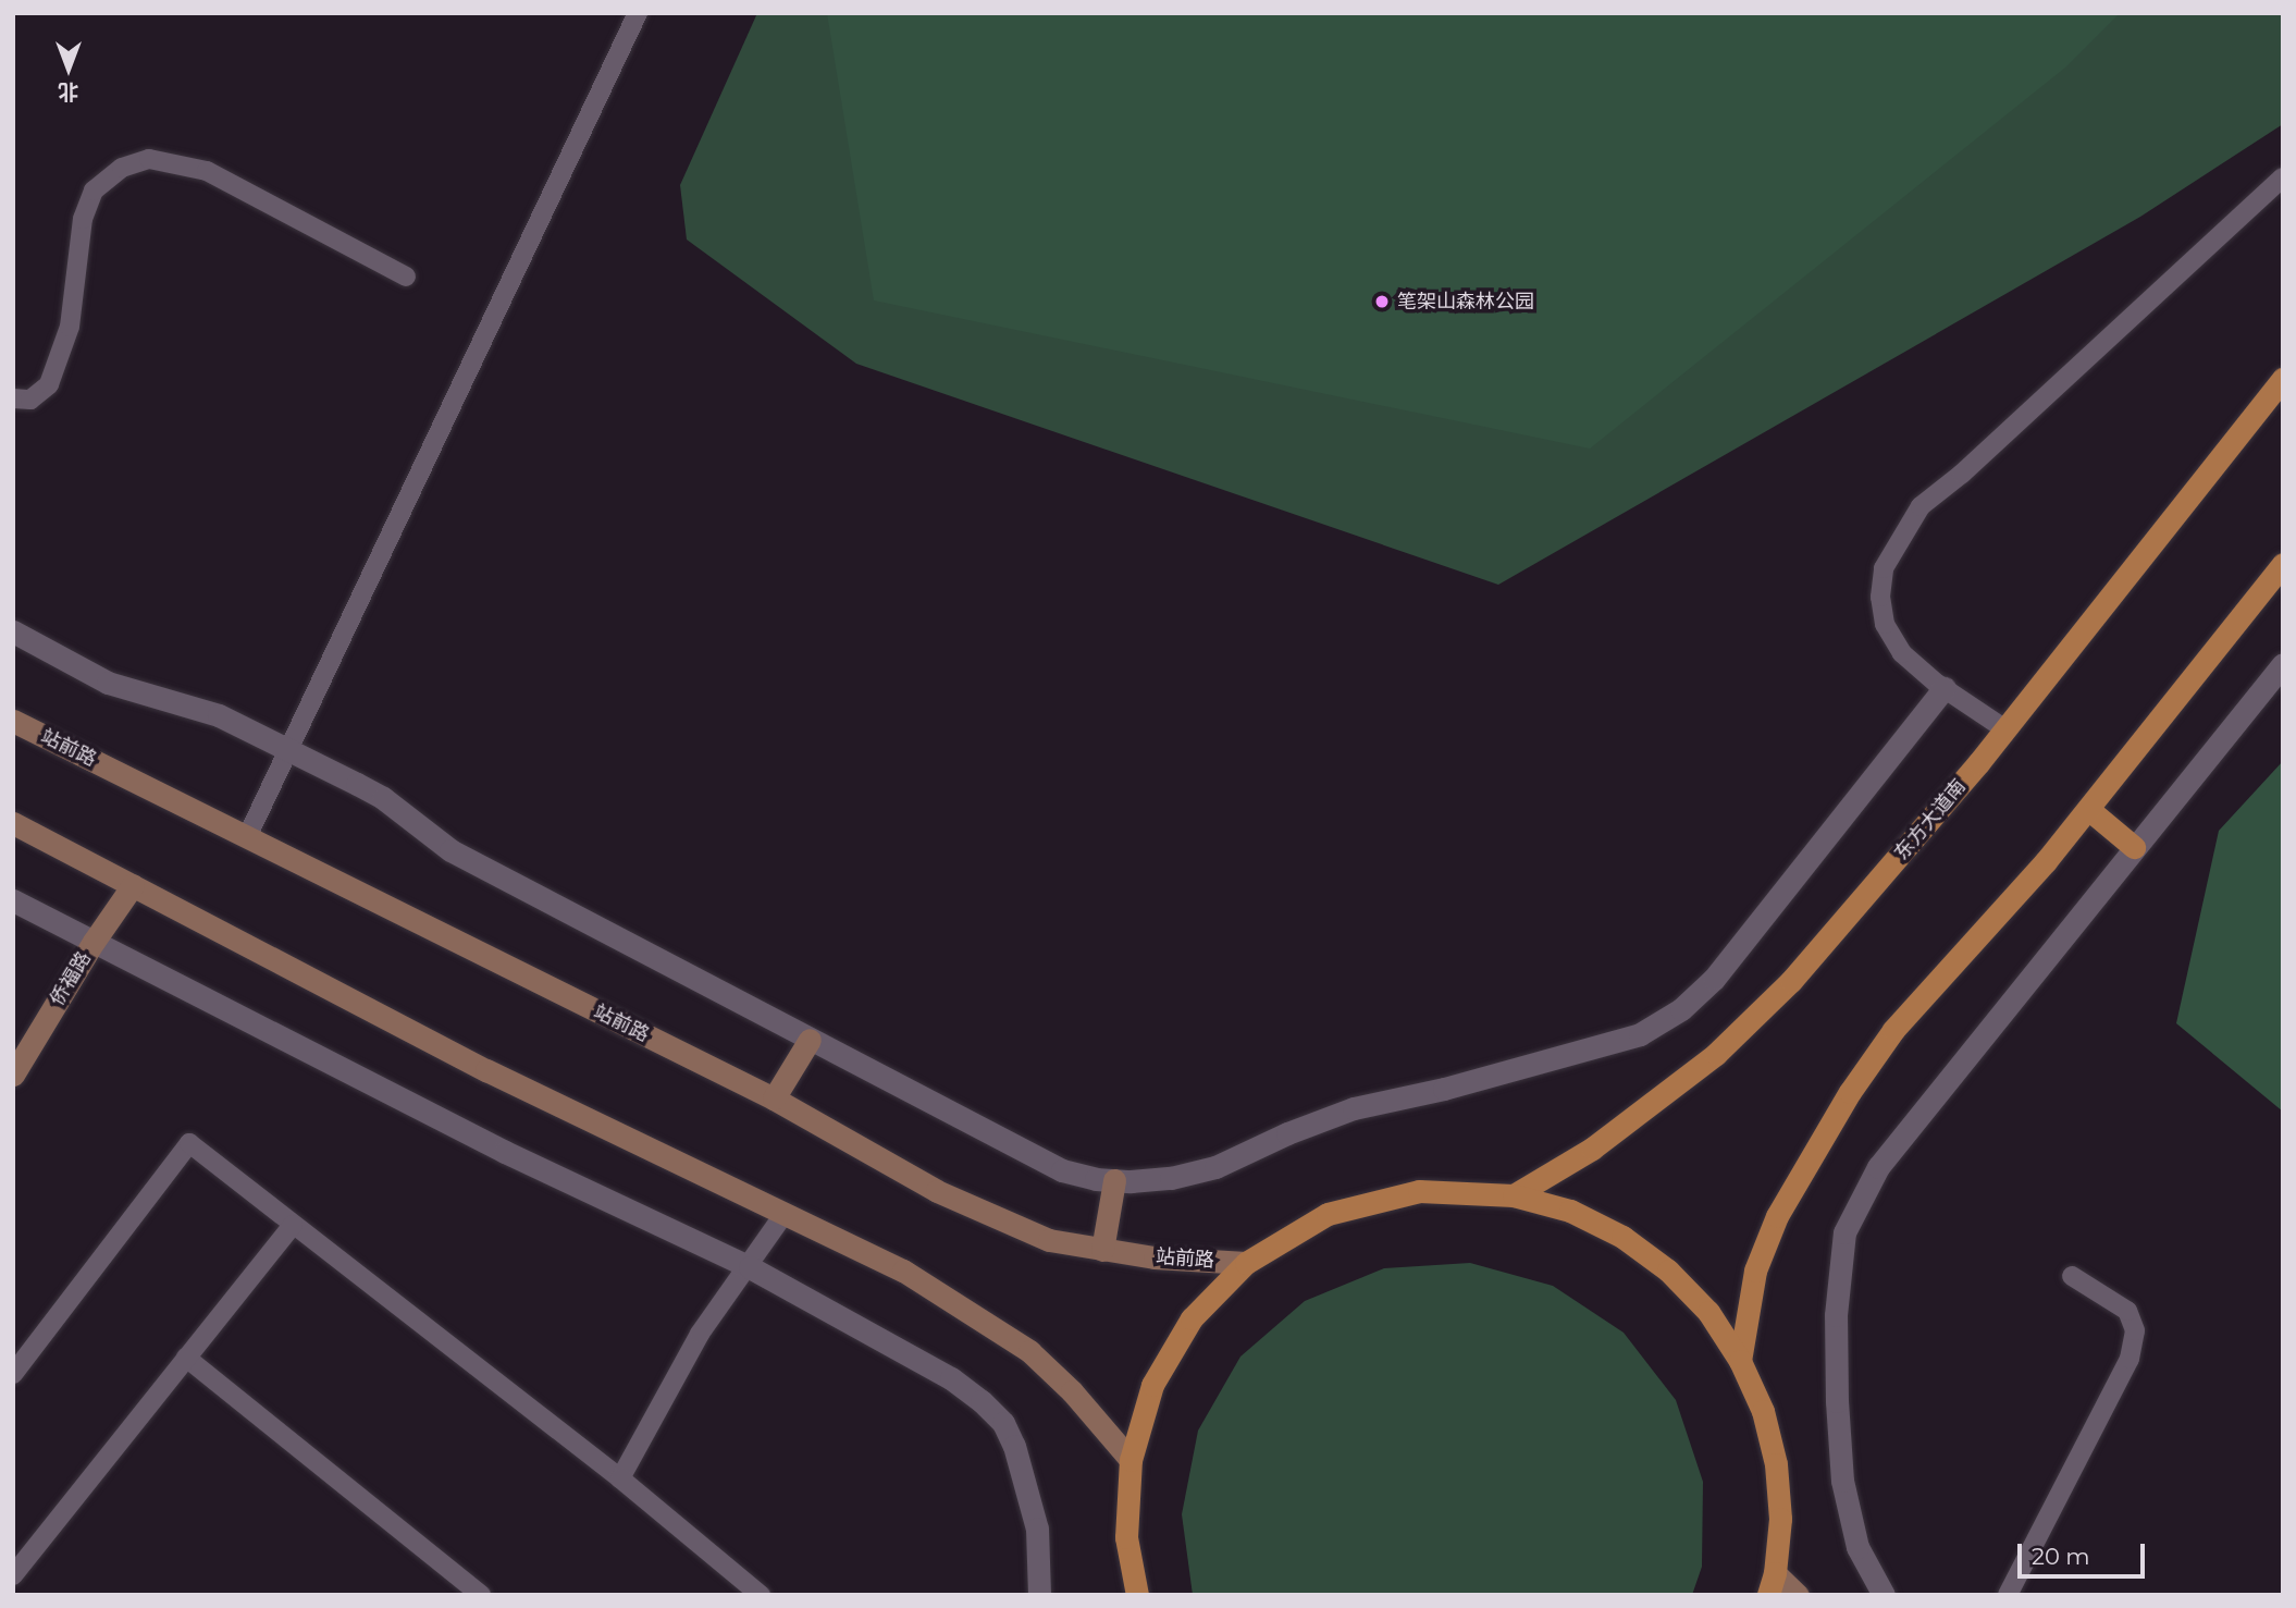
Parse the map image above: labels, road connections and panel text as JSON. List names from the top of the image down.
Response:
{
  "streets": {
    "main road": ["站前路", "东方大道南", "侨福路"]
  },
  "places": ["笔架山森林公园"],
  "scale_bar": "20 m",
  "north": "bottom"
}
